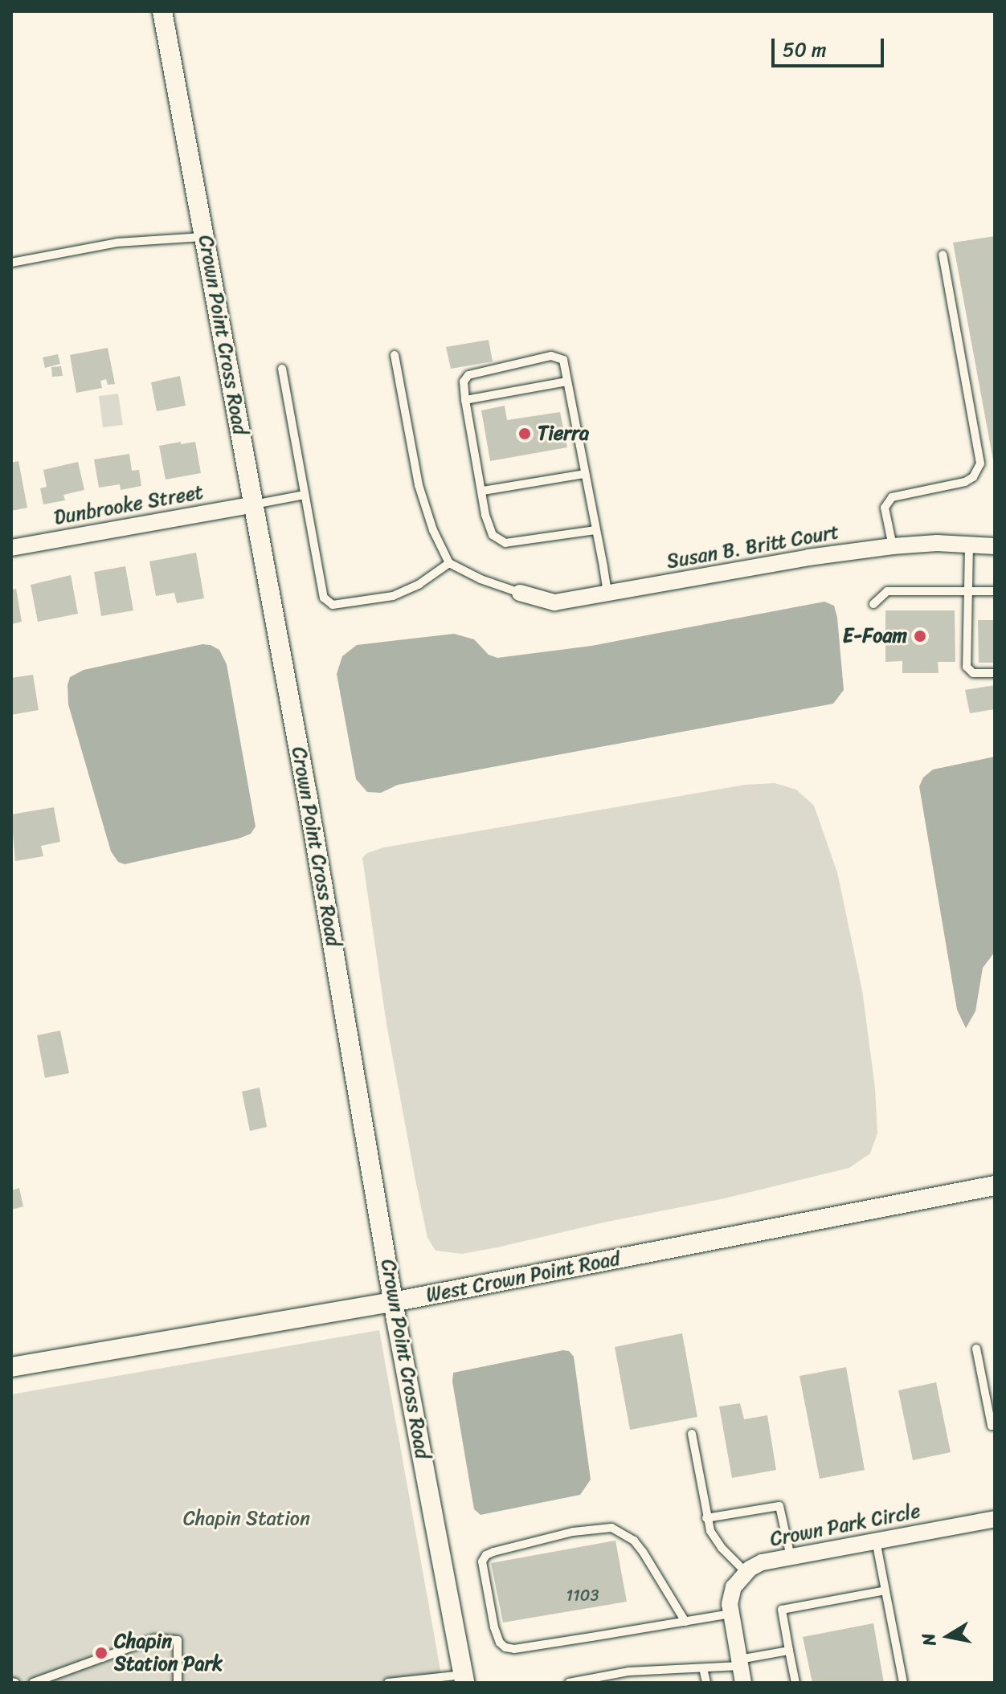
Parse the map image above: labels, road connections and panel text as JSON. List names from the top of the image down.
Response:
{
  "streets": {
    "street": [
      "Crown Point Cross Road",
      "Dunbrooke Street",
      "Susan B. Britt Court",
      "West Crown Point Road",
      "Crown Park Circle"
    ]
  },
  "crossings": [
    ["Crown Point Cross Road", "Dunbrooke Street"],
    ["Crown Point Cross Road", "West Crown Point Road"]
  ],
  "parks": ["Chapin Station"],
  "places": ["Tierra", "E-Foam", "Chapin Station Park"],
  "house_numbers": ["1103"],
  "scale_bar": "50 m",
  "north": "left"
}
